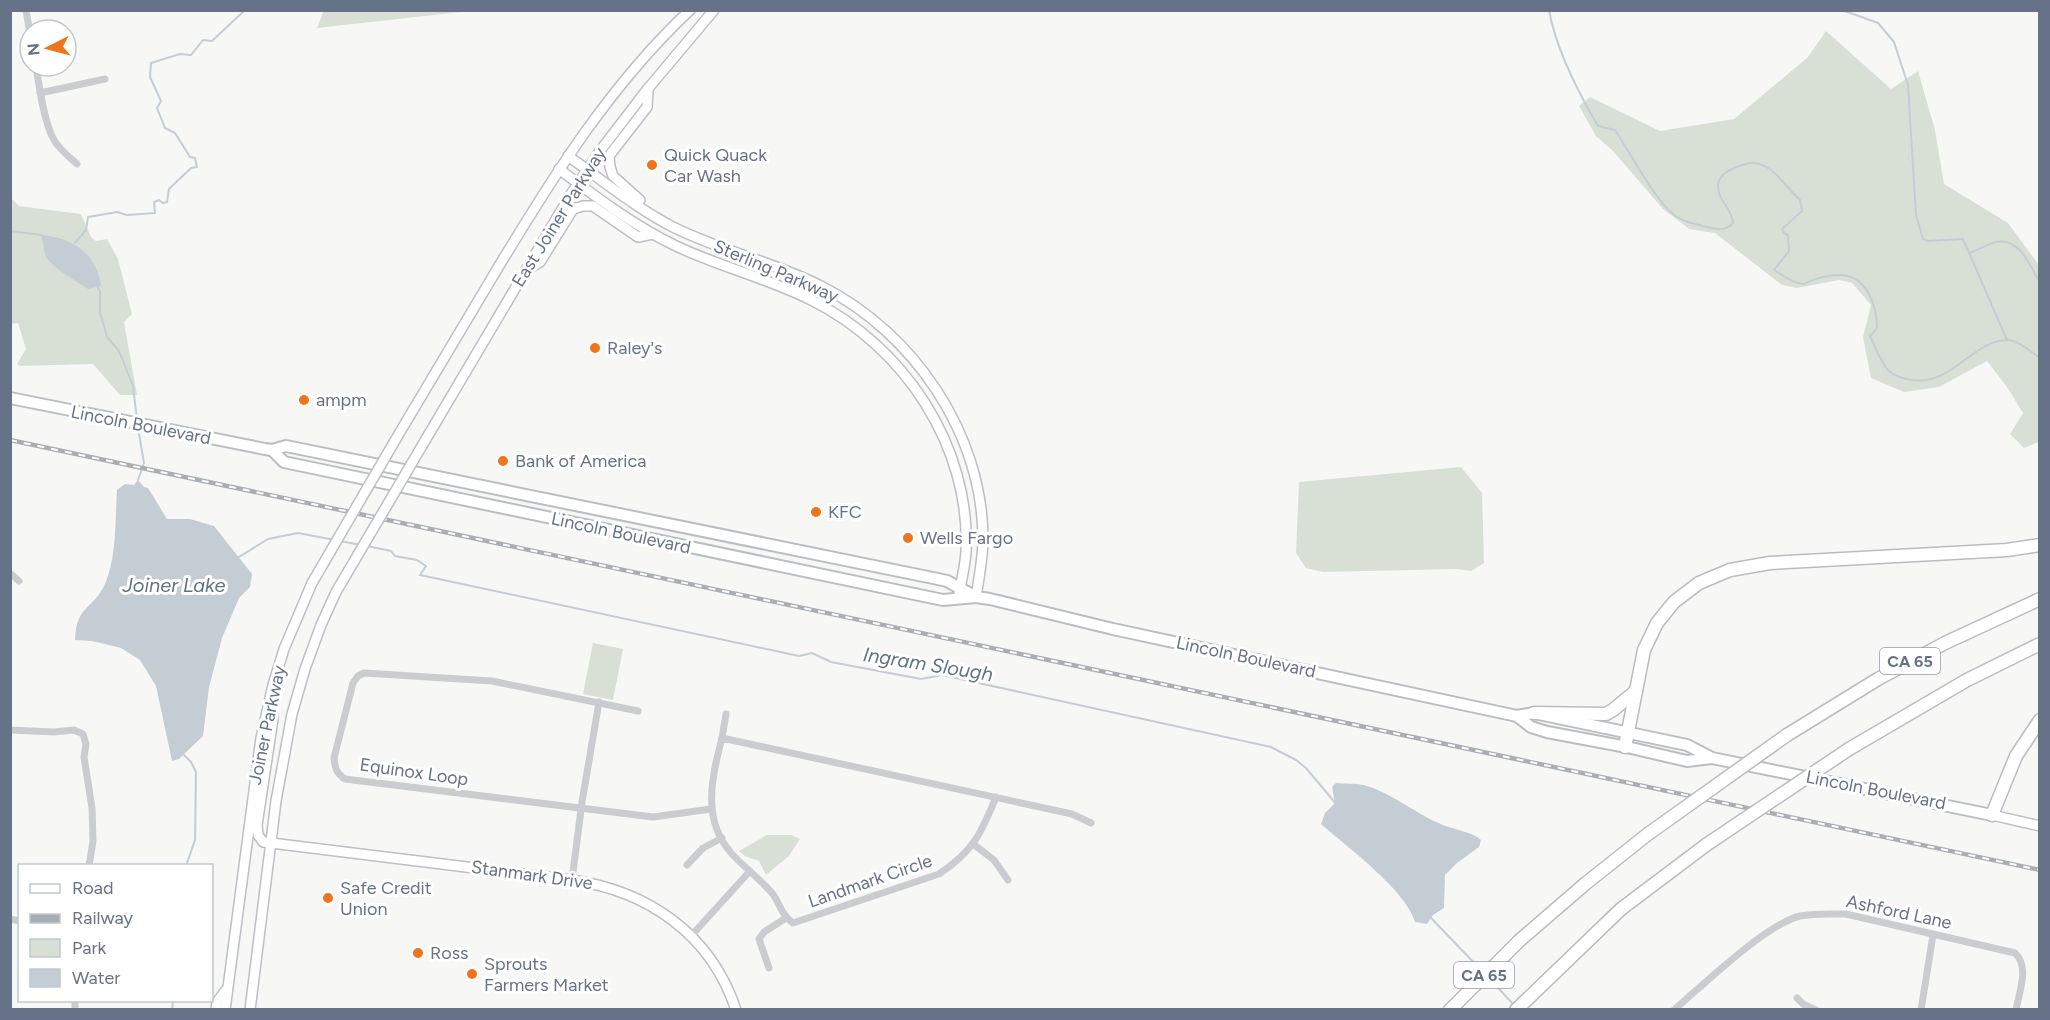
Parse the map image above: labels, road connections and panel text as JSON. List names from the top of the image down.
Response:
{
  "streets": {
    "highway": ["CA 65"],
    "main road": [
      "East Joiner Parkway",
      "Sterling Parkway",
      "Lincoln Boulevard",
      "Joiner Parkway",
      "Stanmark Drive"
    ],
    "street": ["Equinox Loop", "Landmark Circle", "Ashford Lane"]
  },
  "crossings": [
    ["East Joiner Parkway", "Sterling Parkway"],
    ["East Joiner Parkway", "Joiner Parkway"],
    ["Sterling Parkway", "Lincoln Boulevard"],
    ["Joiner Parkway", "Stanmark Drive"]
  ],
  "water": ["Joiner Lake", "Ingram Slough"],
  "places": [
    "Quick Quack Car Wash",
    "Raley's",
    "ampm",
    "Bank of America",
    "KFC",
    "Wells Fargo",
    "Safe Credit Union",
    "Ross",
    "Sprouts Farmers Market"
  ],
  "legend": [
    "Road",
    "Railway",
    "Park",
    "Water"
  ],
  "north": "left"
}
